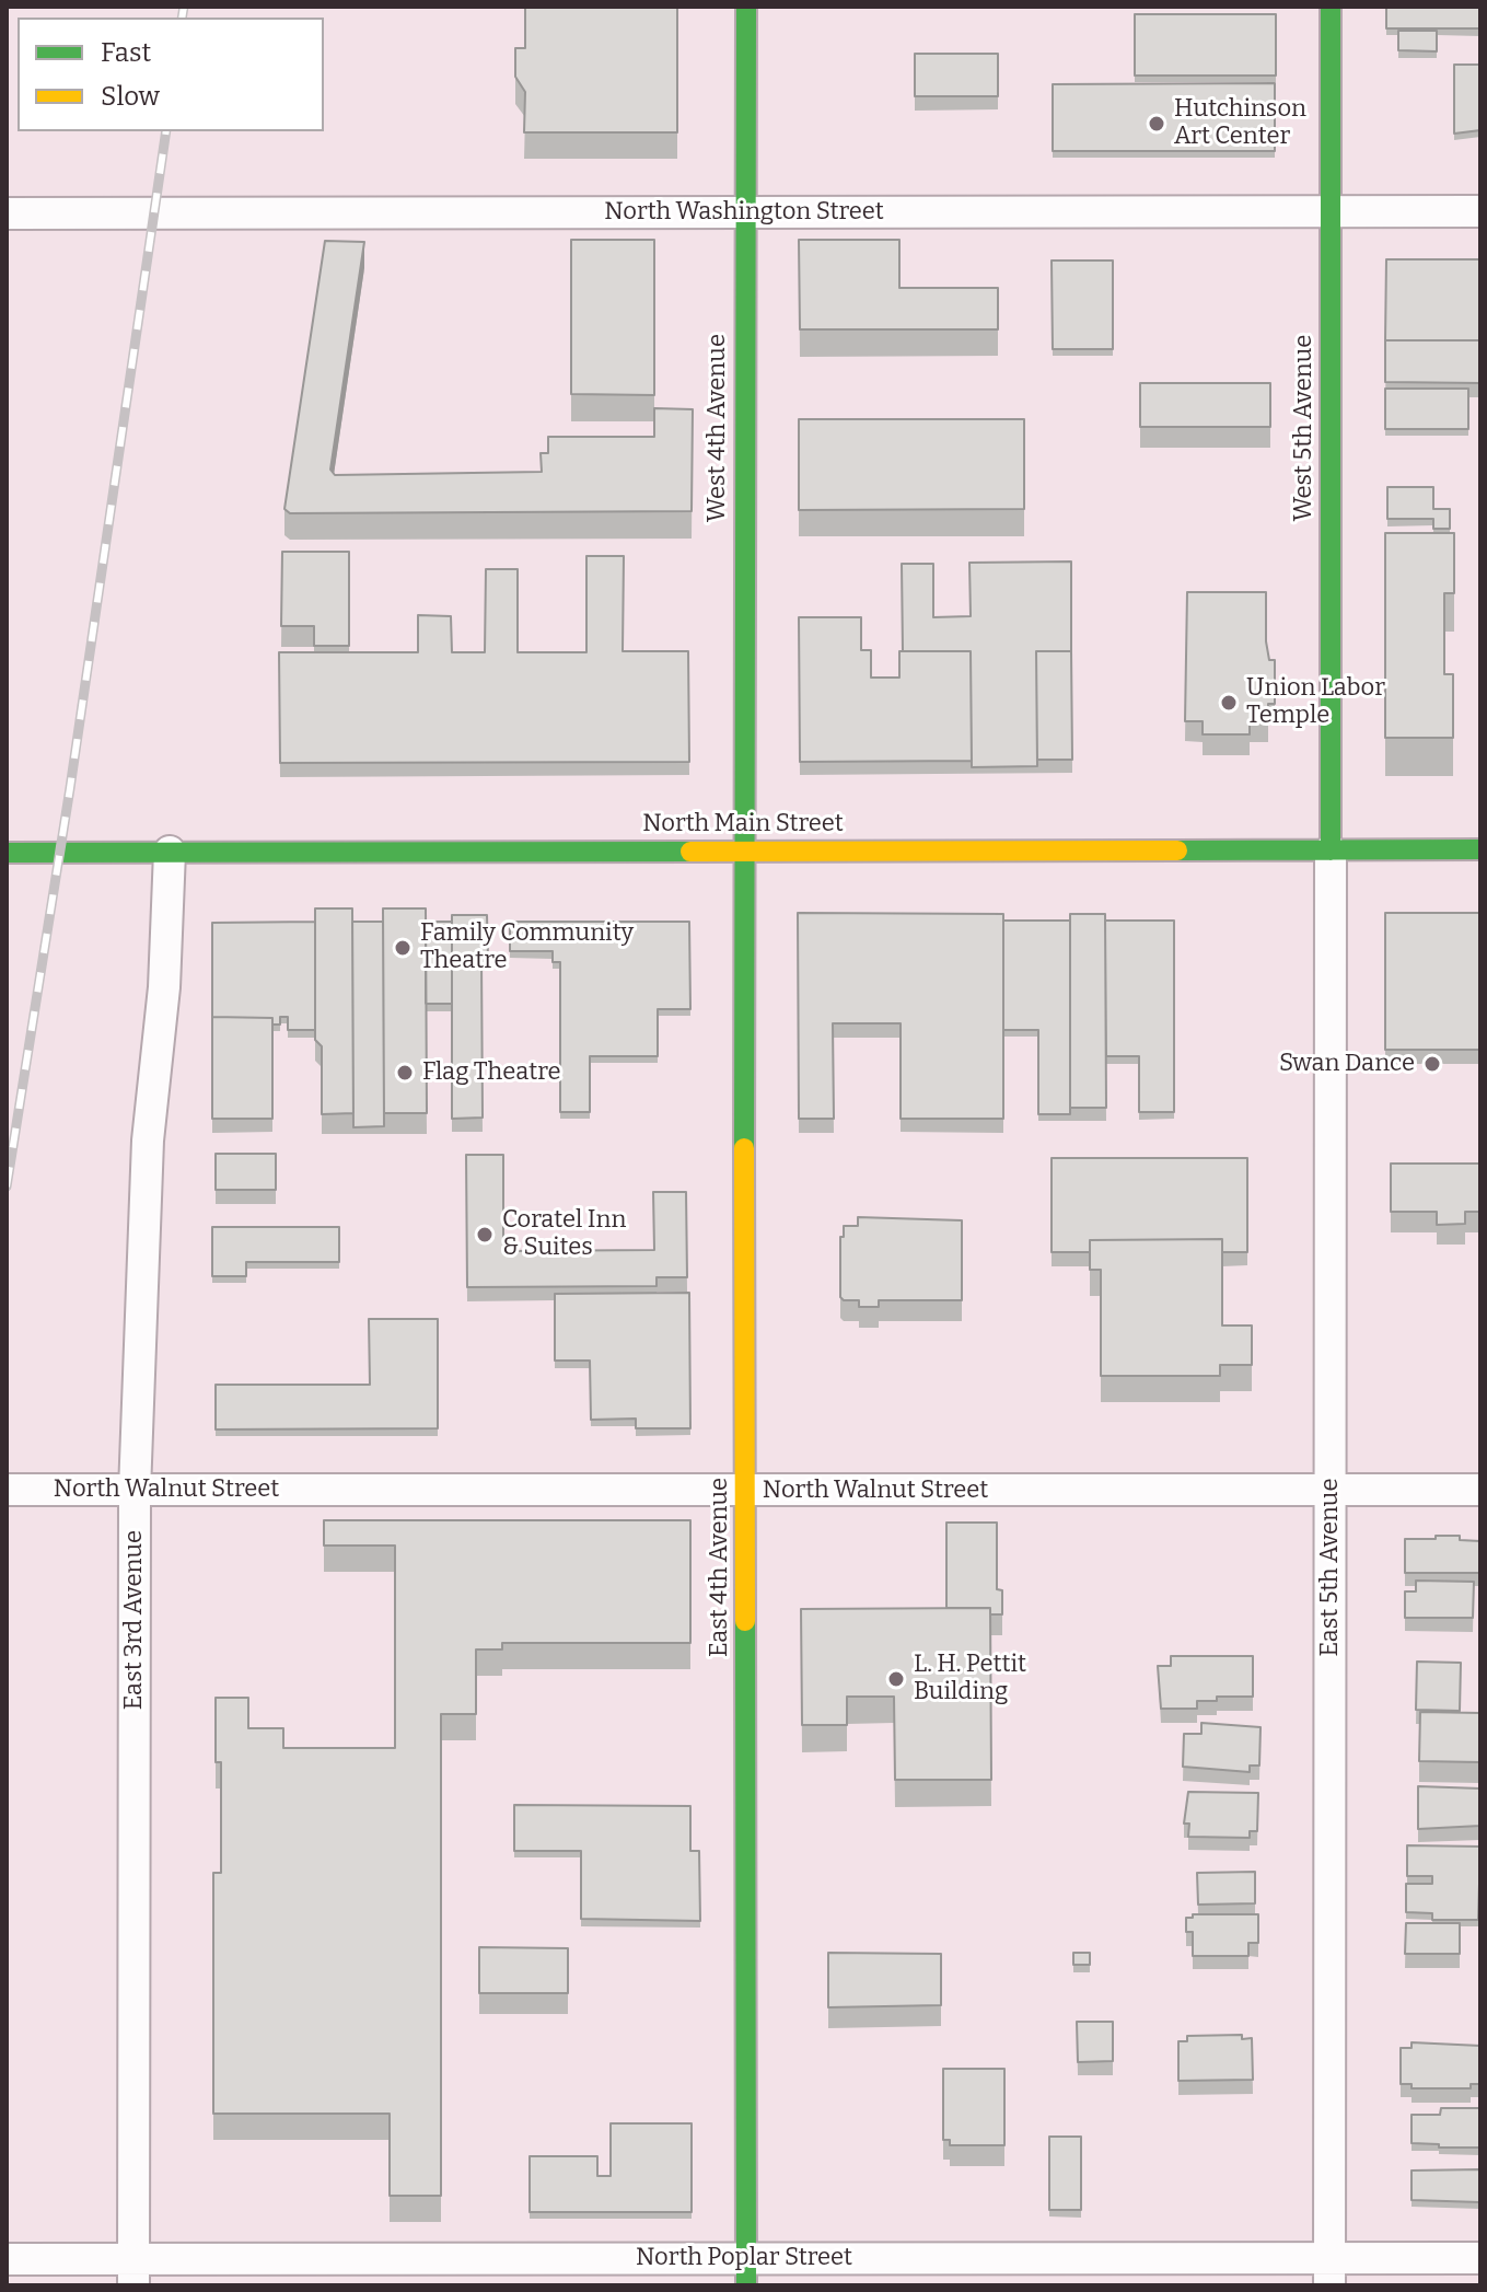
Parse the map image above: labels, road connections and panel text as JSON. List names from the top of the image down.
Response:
{
  "streets": {
    "main road": [
      "West 4th Avenue",
      "West 5th Avenue",
      "North Main Street",
      "East 4th Avenue"
    ],
    "street": [
      "North Washington Street",
      "North Walnut Street",
      "East 5th Avenue",
      "East 3rd Avenue",
      "North Poplar Street"
    ]
  },
  "crossings": [
    ["North Washington Street", "West 4th Avenue"],
    ["North Washington Street", "West 5th Avenue"],
    ["West 4th Avenue", "North Main Street"],
    ["West 4th Avenue", "East 4th Avenue"],
    ["West 5th Avenue", "North Main Street"],
    ["West 5th Avenue", "East 5th Avenue"],
    ["North Main Street", "East 4th Avenue"],
    ["North Main Street", "East 5th Avenue"],
    ["North Main Street", "East 3rd Avenue"],
    ["North Walnut Street", "East 4th Avenue"],
    ["North Walnut Street", "East 5th Avenue"],
    ["North Walnut Street", "East 3rd Avenue"],
    ["East 4th Avenue", "North Poplar Street"],
    ["East 5th Avenue", "North Poplar Street"],
    ["East 3rd Avenue", "North Poplar Street"]
  ],
  "places": [
    "Hutchinson Art Center",
    "Union Labor Temple",
    "Family Community Theatre",
    "Swan Dance",
    "Flag Theatre",
    "Coratel Inn & Suites",
    "L. H. Pettit Building"
  ],
  "legend": ["Fast", "Slow"]
}
